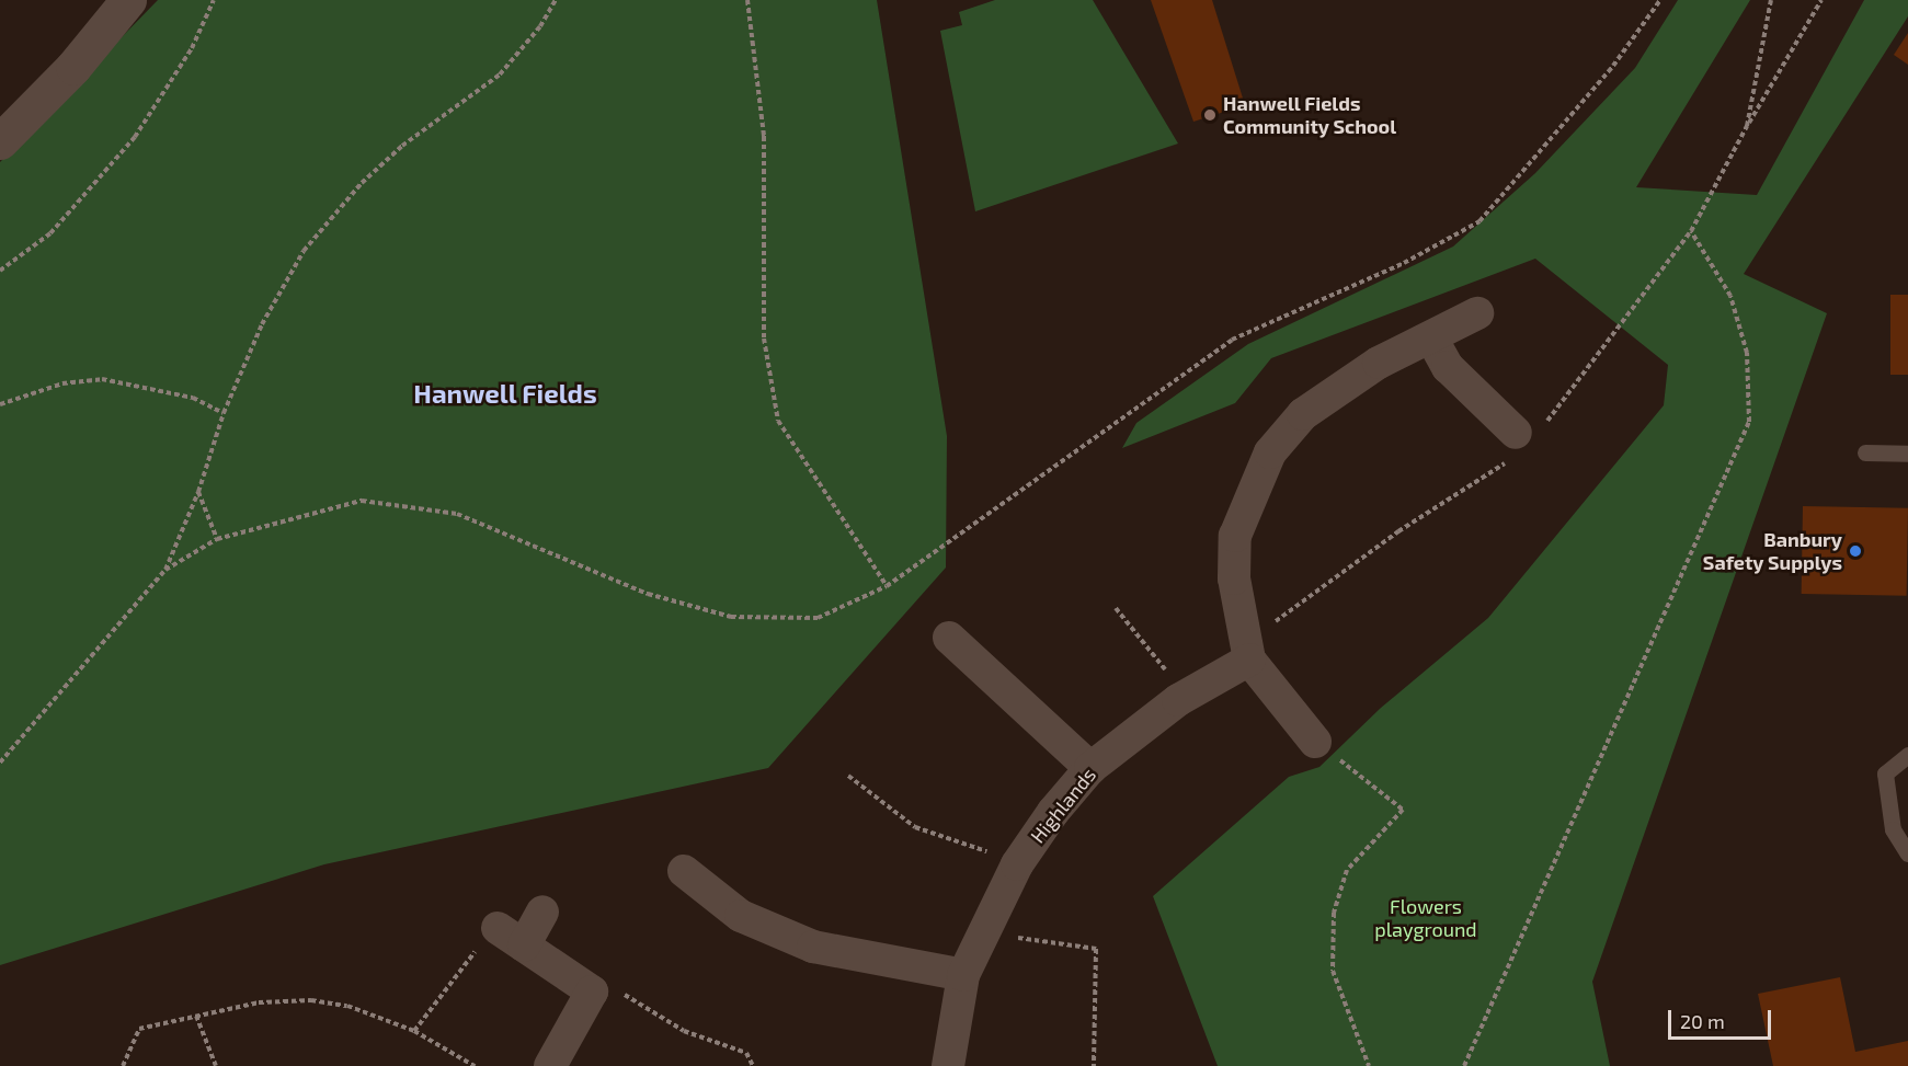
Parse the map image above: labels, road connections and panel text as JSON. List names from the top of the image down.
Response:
{
  "streets": {
    "street": ["Highlands"]
  },
  "districts": ["Hanwell Fields"],
  "parks": ["Flowers playground"],
  "places": ["Hanwell Fields Community School", "Banbury Safety Supplys"],
  "scale_bar": "20 m"
}
